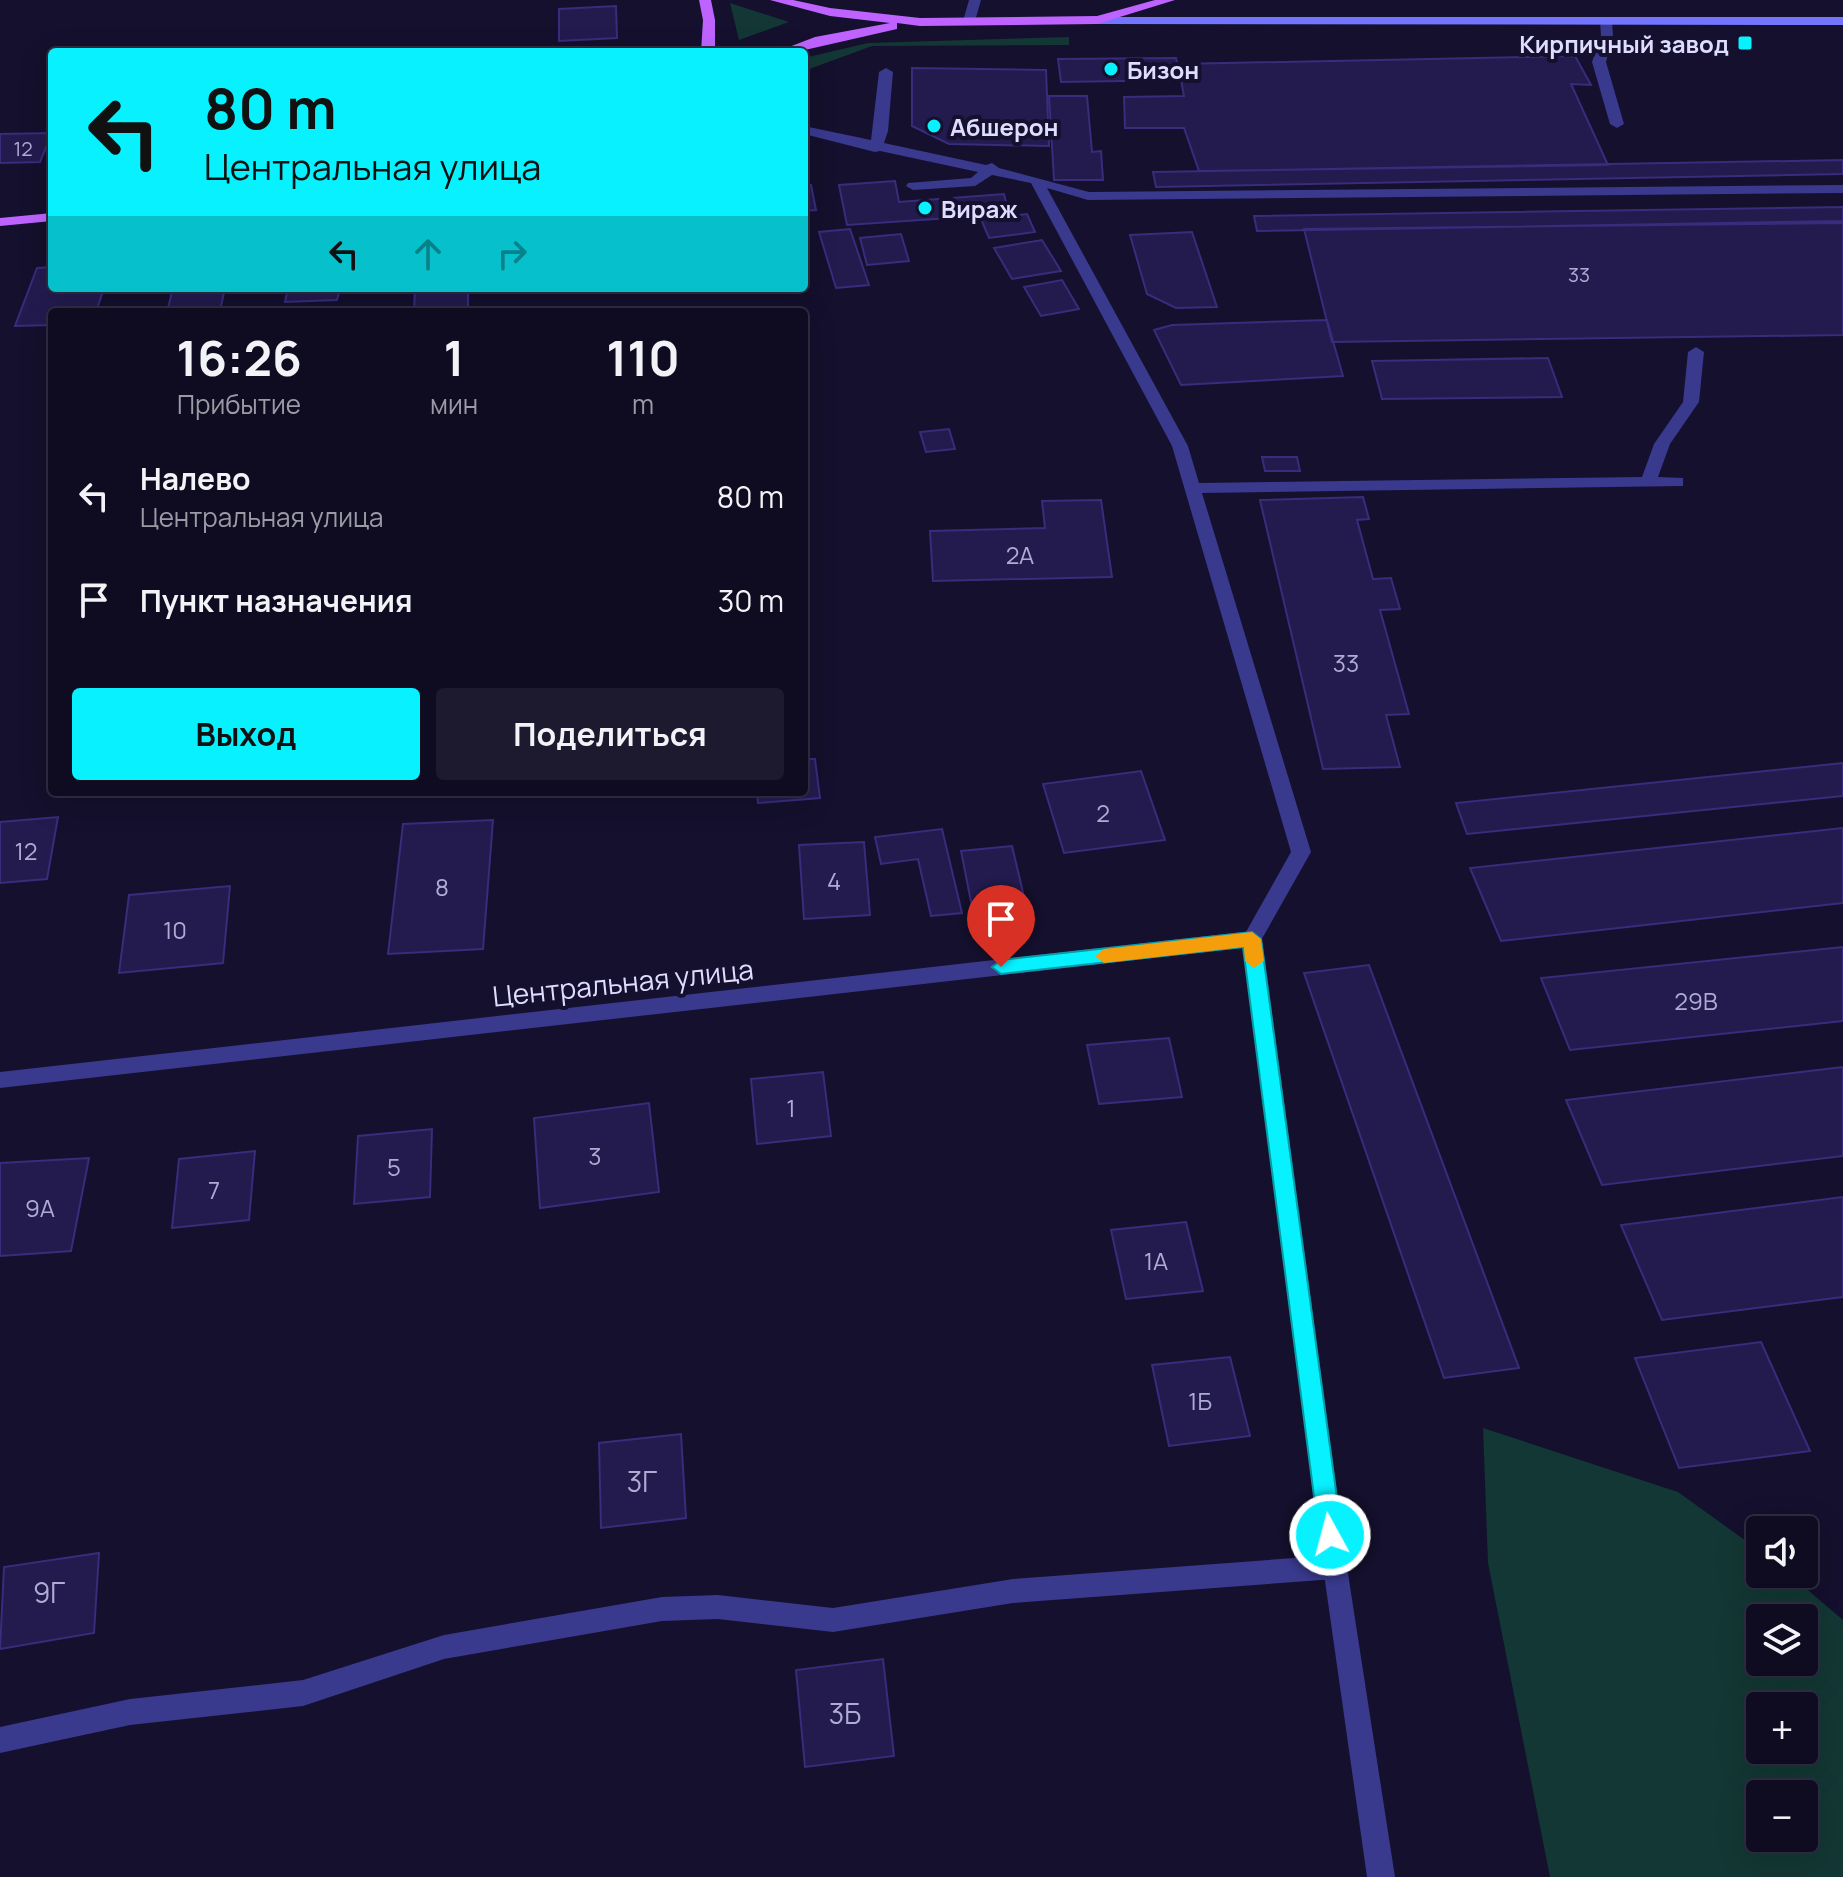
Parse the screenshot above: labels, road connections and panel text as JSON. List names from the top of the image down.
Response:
{
  "streets": {
    "street": ["Центральная улица"]
  },
  "places": {
    "transit": ["Кирпичный завод"],
    "other": ["Бизон", "Абшерон", "Вираж"]
  },
  "house_numbers": [
    "12",
    "33",
    "2А",
    "33",
    "2",
    "12",
    "4",
    "8",
    "10",
    "29B",
    "1",
    "3",
    "5",
    "7",
    "9А",
    "1А",
    "1Б",
    "3Г",
    "9Г",
    "3Б"
  ],
  "page": {
    "turn": ["80 m", "Центральная улица"],
    "eta": [
      "16:26",
      "Прибытие",
      "1",
      "мин",
      "110",
      "m"
    ],
    "list": [
      {
        "name": "Налево",
        "note": "Центральная улица",
        "value": "80 m"
      },
      {
        "name": "Пункт назначения",
        "value": "30 m"
      }
    ],
    "buttons": ["Выход", "Поделиться"],
    "map_buttons": ["+", "−"]
  }
}
